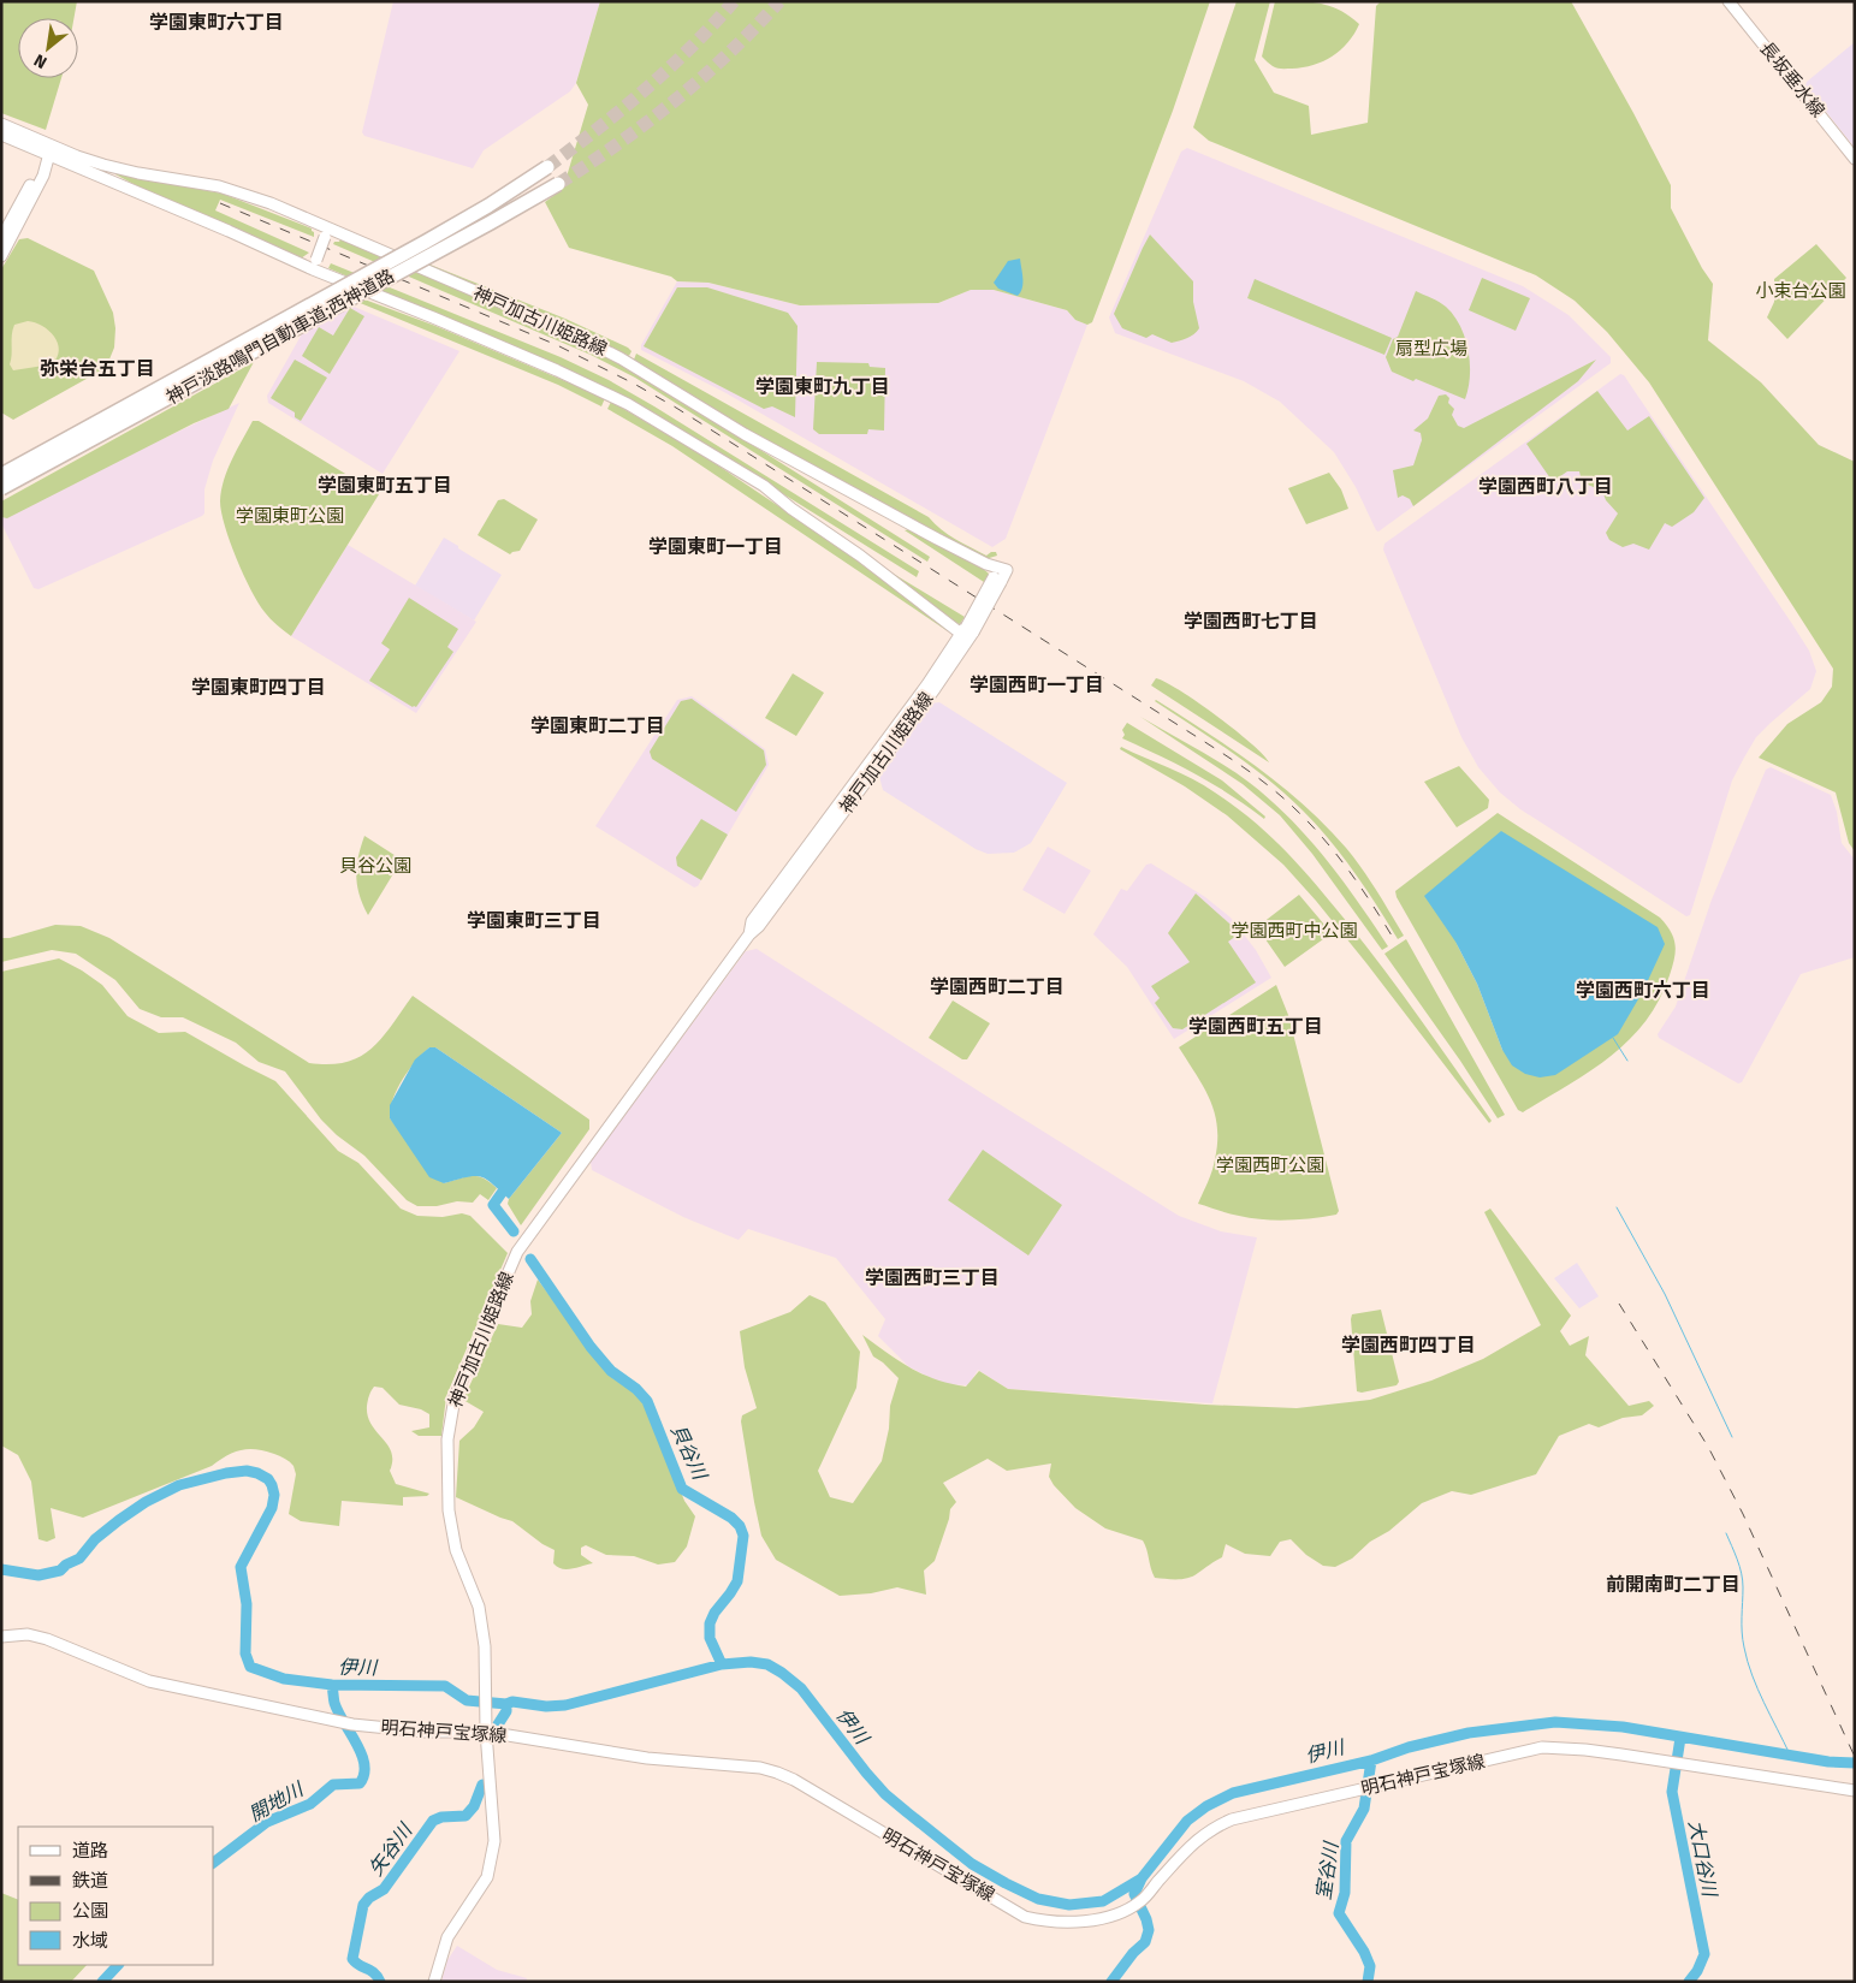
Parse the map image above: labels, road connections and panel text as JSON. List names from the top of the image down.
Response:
{
  "streets": {
    "highway": ["神戸淡路鳴門自動車道;西神道路"],
    "main road": ["長坂垂水線", "神戸加古川姫路線", "明石神戸宝塚線"]
  },
  "crossings": [
    ["神戸加古川姫路線", "明石神戸宝塚線"]
  ],
  "districts": [
    "学園東町六丁目",
    "弥栄台五丁目",
    "学園東町九丁目",
    "学園東町五丁目",
    "学園西町八丁目",
    "学園東町一丁目",
    "学園西町七丁目",
    "学園西町一丁目",
    "学園東町四丁目",
    "学園東町二丁目",
    "学園東町三丁目",
    "学園西町二丁目",
    "学園西町六丁目",
    "学園西町五丁目",
    "学園西町三丁目",
    "学園西町四丁目",
    "前開南町二丁目"
  ],
  "water": [
    "貝谷川",
    "伊川",
    "開地川",
    "矢谷川",
    "大口谷川",
    "室谷川"
  ],
  "parks": [
    "小束台公園",
    "扇型広場",
    "学園東町公園",
    "貝谷公園",
    "学園西町中公園",
    "学園西町公園"
  ],
  "legend": [
    "道路",
    "鉄道",
    "公園",
    "水域"
  ],
  "north": "bottom left"
}
